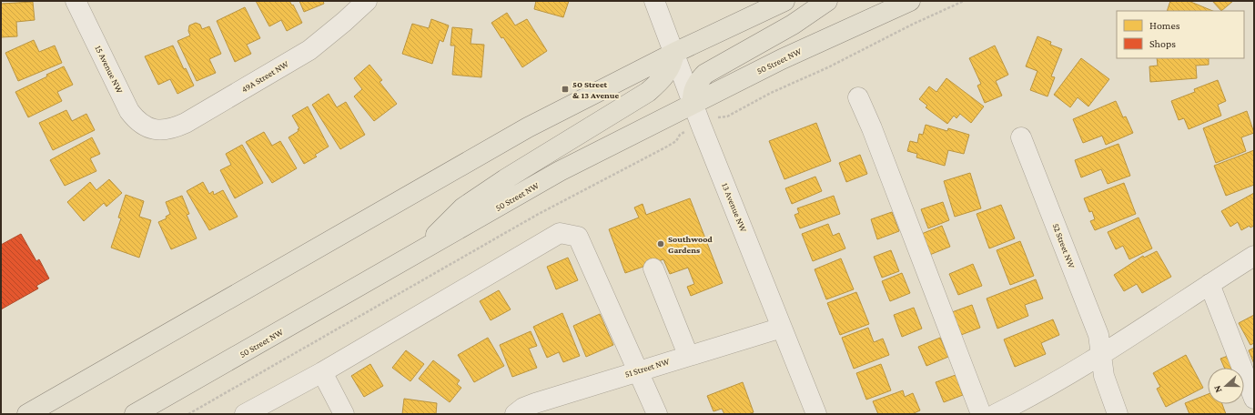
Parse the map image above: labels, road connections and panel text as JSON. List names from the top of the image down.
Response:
{
  "streets": {
    "main road": ["50 Street NW"],
    "street": [
      "15 Avenue NW",
      "49A Street NW",
      "13 Avenue NW",
      "52 Street NW",
      "51 Street NW"
    ]
  },
  "crossings": [
    ["50 Street NW", "13 Avenue NW"],
    ["15 Avenue NW", "49A Street NW"],
    ["13 Avenue NW", "51 Street NW"]
  ],
  "places": {
    "transit": ["50 Street & 13 Avenue"],
    "other": ["Southwood Gardens"]
  },
  "legend": ["Homes", "Shops"],
  "north": "left"
}
